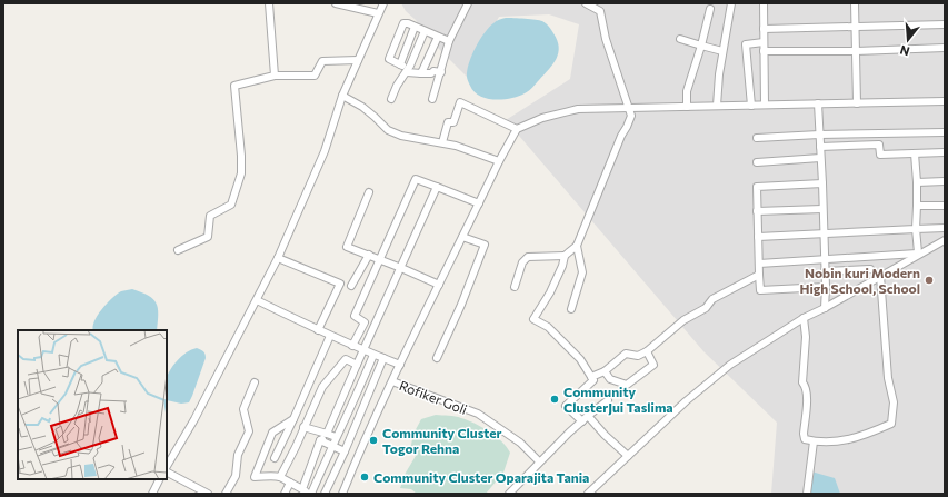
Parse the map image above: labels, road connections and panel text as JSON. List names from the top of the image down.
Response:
{
  "streets": {
    "street": ["Rofiker Goli"]
  },
  "places": [
    "Nobin kuri Modern High School, School",
    "Community ClusterJui Taslima",
    "Community Cluster Togor Rehna",
    "Community Cluster Oparajita Tania"
  ],
  "north": "bottom"
}
